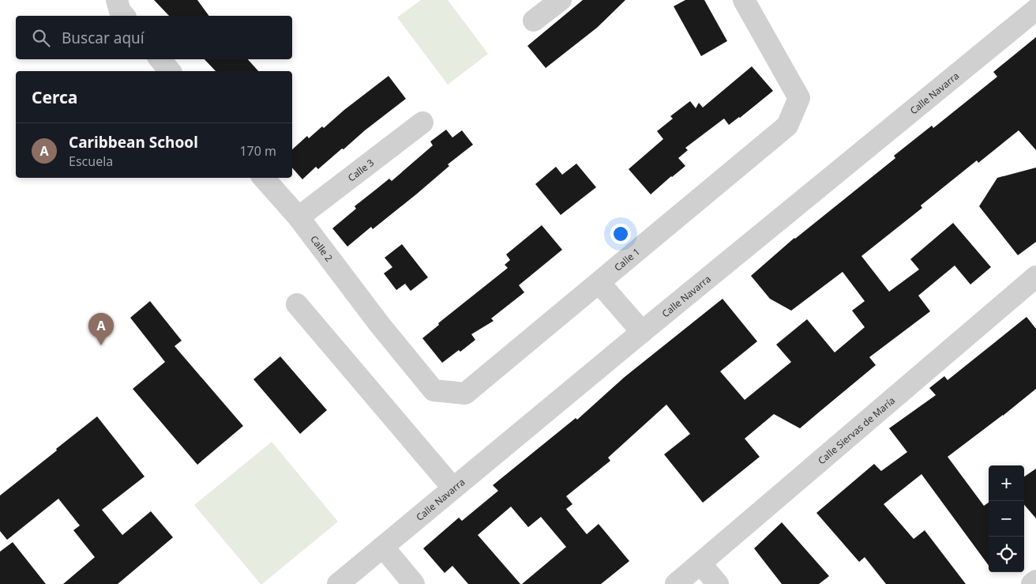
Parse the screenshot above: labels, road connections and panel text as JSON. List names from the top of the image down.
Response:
{
  "streets": {
    "street": [
      "Calle Navarra",
      "Calle 3",
      "Calle 2",
      "Calle 1",
      "Calle Siervas de María"
    ]
  },
  "crossings": [
    ["Calle 3", "Calle 2"],
    ["Calle 2", "Calle 1"]
  ],
  "page": {
    "search": "Buscar aquí",
    "heading": "Cerca",
    "list": [
      {
        "mark": "A",
        "name": "Caribbean School",
        "note": "Escuela",
        "value": "170 m"
      }
    ],
    "pins": "A",
    "map_buttons": ["+", "−"]
  }
}
